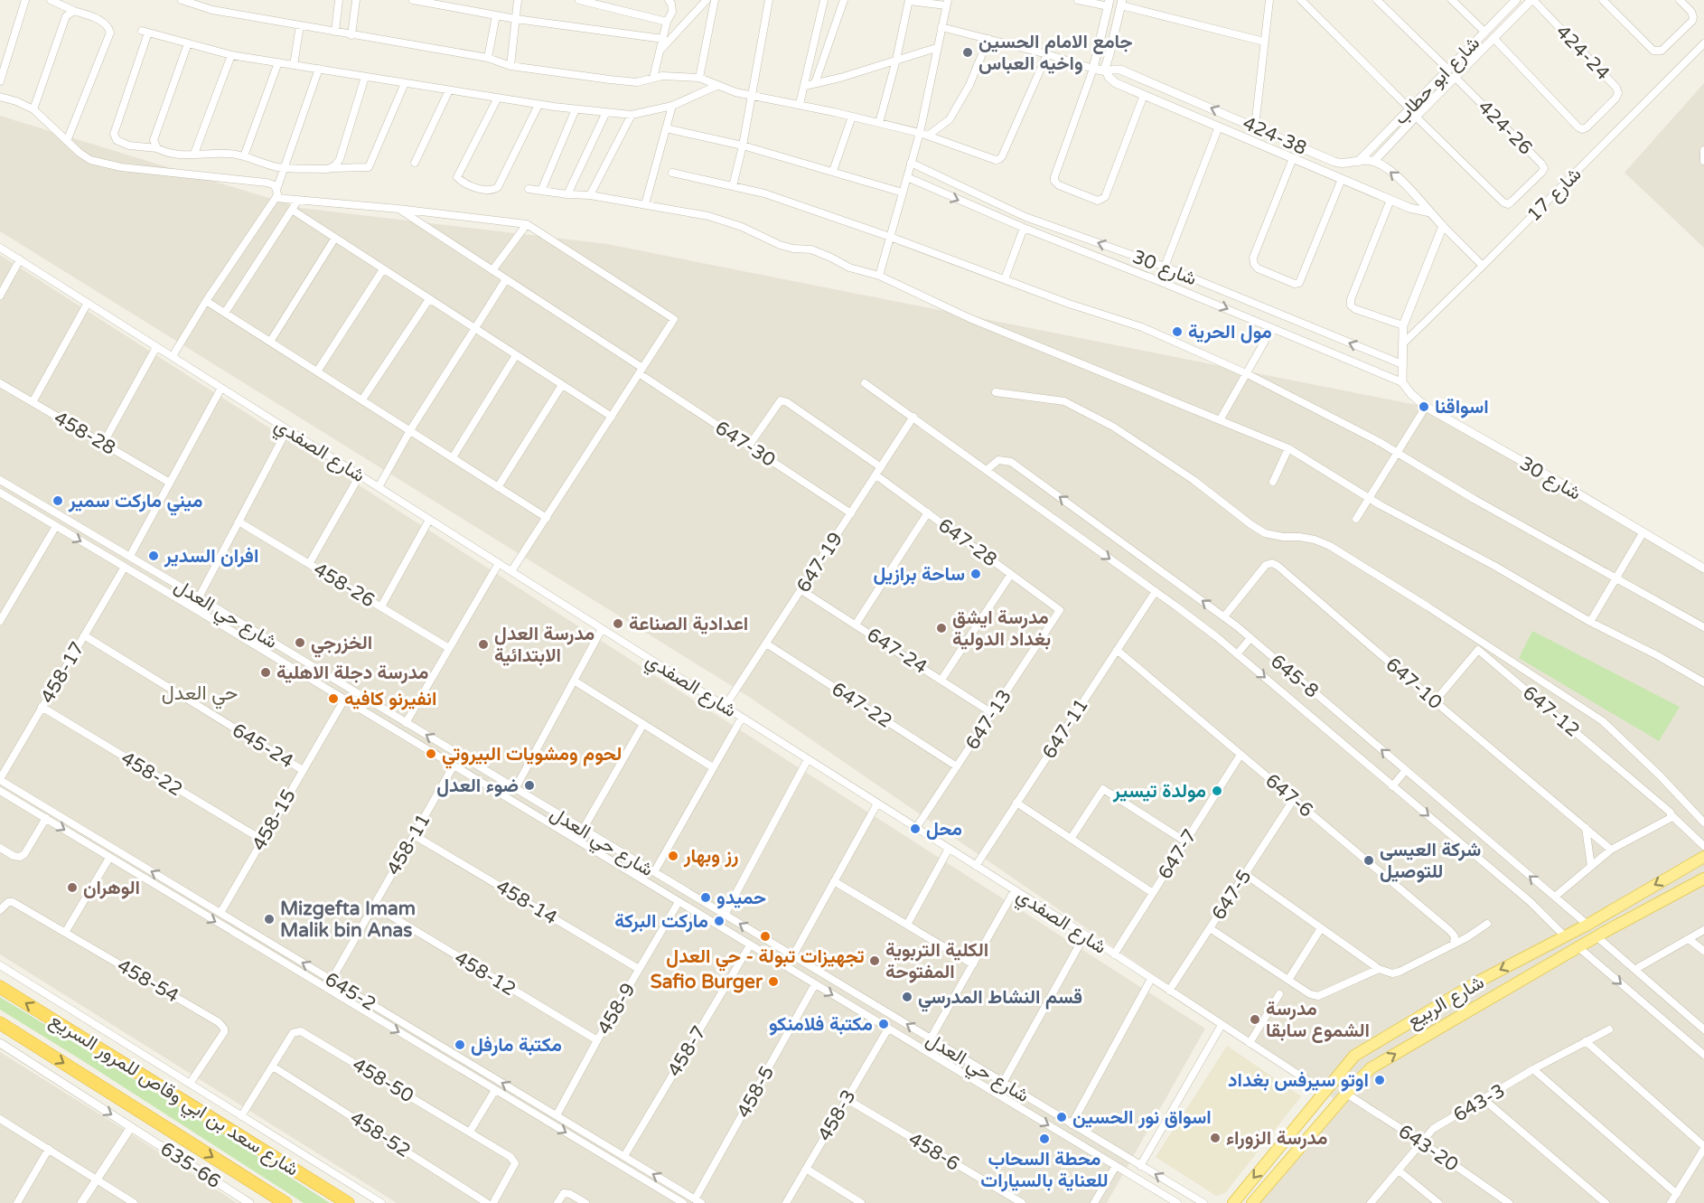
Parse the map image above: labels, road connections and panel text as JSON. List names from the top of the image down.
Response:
{
  "streets": {
    "highway": ["شارع سعد بن ابي وقاص للمرور السريع"],
    "main road": ["شارع الربيع"],
    "street": [
      "424-24",
      "شارع ابو حطاب",
      "424-26",
      "424-38",
      "شارع 17",
      "شارع 30",
      "458-28",
      "647-30",
      "شارع الصفدي",
      "647-28",
      "647-19",
      "458-26",
      "شارع حي العدل",
      "647-24",
      "458-17",
      "645-8",
      "647-10",
      "647-22",
      "647-12",
      "647-13",
      "647-11",
      "645-24",
      "458-22",
      "647-6",
      "458-15",
      "458-11",
      "647-7",
      "647-5",
      "458-14",
      "458-12",
      "458-54",
      "645-2",
      "458-9",
      "458-7",
      "458-50",
      "458-5",
      "643-3",
      "458-3",
      "458-52",
      "643-20",
      "458-6",
      "635-66"
    ]
  },
  "crossings": [
    ["424-24", "شارع ابو حطاب"],
    ["شارع ابو حطاب", "424-26"],
    ["شارع ابو حطاب", "424-38"],
    ["424-38", "شارع 17"],
    ["647-30", "647-19"],
    ["شارع الصفدي", "647-19"],
    ["شارع الصفدي", "647-13"],
    ["شارع الصفدي", "647-11"],
    ["شارع الصفدي", "647-7"],
    ["شارع الصفدي", "647-5"],
    ["شارع الصفدي", "شارع الربيع"],
    ["647-28", "647-19"],
    ["647-28", "647-13"],
    ["647-19", "647-24"],
    ["647-19", "645-8"],
    ["647-19", "647-22"],
    ["شارع حي العدل", "458-17"],
    ["شارع حي العدل", "458-15"],
    ["شارع حي العدل", "458-11"],
    ["شارع حي العدل", "458-9"],
    ["شارع حي العدل", "458-7"],
    ["شارع حي العدل", "458-5"],
    ["شارع حي العدل", "458-3"],
    ["647-24", "647-13"],
    ["458-17", "645-24"],
    ["458-17", "458-22"],
    ["458-17", "645-2"],
    ["645-8", "647-10"],
    ["645-8", "647-11"],
    ["645-8", "شارع الربيع"],
    ["647-10", "647-12"],
    ["647-22", "647-13"],
    ["647-11", "647-6"],
    ["645-24", "458-15"],
    ["458-22", "458-15"],
    ["647-6", "647-7"],
    ["647-6", "647-5"],
    ["458-15", "645-2"],
    ["458-11", "458-14"],
    ["458-11", "458-12"],
    ["458-11", "645-2"],
    ["458-14", "458-9"],
    ["458-12", "458-9"],
    ["645-2", "458-9"],
    ["645-2", "458-7"],
    ["645-2", "458-5"],
    ["شارع الربيع", "643-20"],
    ["458-50", "458-52"],
    ["643-3", "643-20"],
    ["458-3", "458-6"]
  ],
  "districts": ["حي العدل"],
  "places": [
    "جامع الامام الحسين واخيه العباس",
    "مول الحرية",
    "اسواقنا",
    "ميني ماركت سمير",
    "افران السدير",
    "ساحة برازيل",
    "اعدادية الصناعة",
    "مدرسة ايشق بغداد الدولية",
    "الخزرجي",
    "مدرسة العدل الابتدائية",
    "مدرسة دجلة الاهلية",
    "انفيرنو كافيه",
    "لحوم ومشويات البيروتي",
    "ضوء العدل",
    "مولدة تيسير",
    "محل",
    "رز وبهار",
    "شركة العيسى للتوصيل",
    "الوهران",
    "حميدو",
    "Mizgefta Imam Malik bin Anas",
    "ماركت البركة",
    "تجهيزات تبولة - حي العدل",
    "الكلية التربوية المفتوحة",
    "Safio Burger",
    "قسم النشاط المدرسي",
    "مدرسة الشموع سابقا",
    "مكتبة فلامنكو",
    "مكتبة مارفل",
    "اوتو سيرفس بغداد",
    "اسواق نور الحسين",
    "مدرسة الزوراء",
    "محطة السحاب للعناية بالسيارات"
  ]
}
